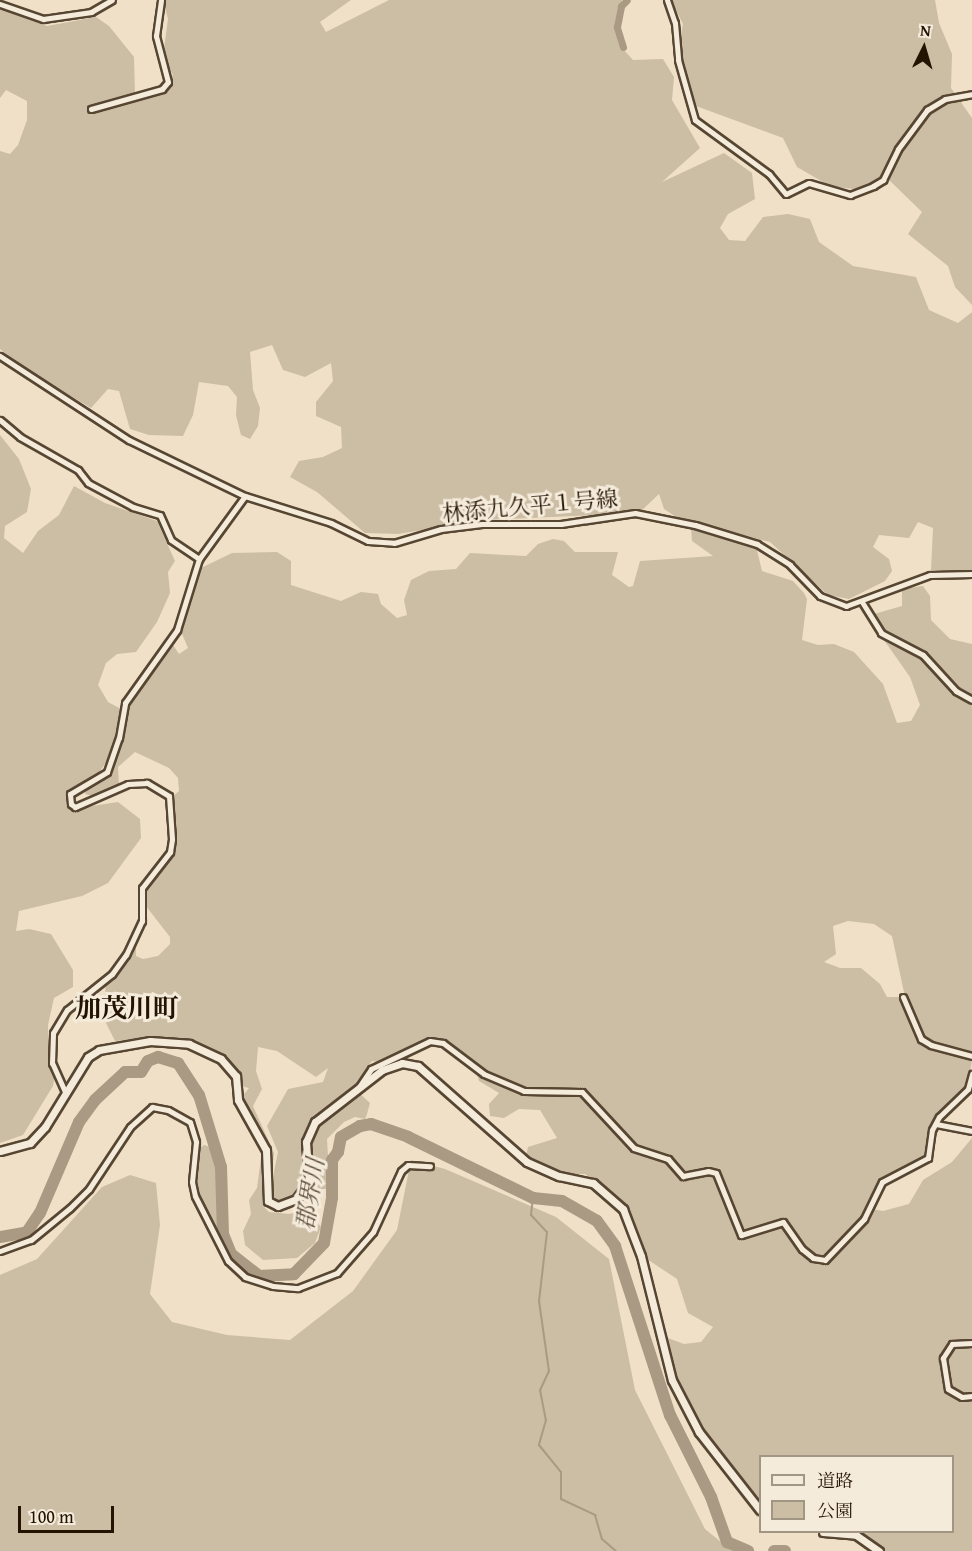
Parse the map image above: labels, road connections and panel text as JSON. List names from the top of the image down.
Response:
{
  "streets": {
    "street": ["林添九久平１号線"]
  },
  "districts": ["加茂川町"],
  "water": ["郡界川"],
  "legend": ["道路", "公園"],
  "scale_bar": "100 m",
  "north": "top"
}
